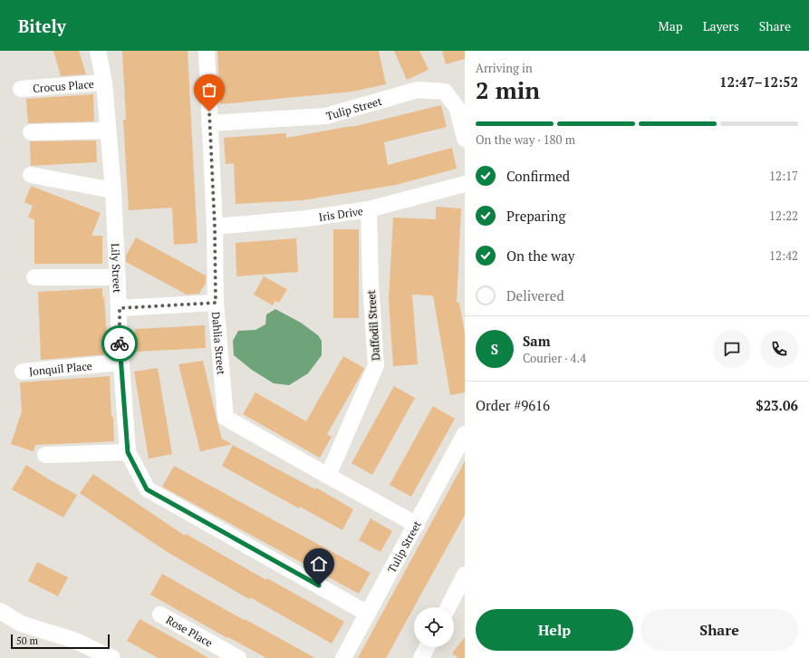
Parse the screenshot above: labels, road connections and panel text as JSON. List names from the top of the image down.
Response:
{
  "streets": {
    "street": [
      "Crocus Place",
      "Tulip Street",
      "Iris Drive",
      "Lily Street",
      "Daffodil Street",
      "Dahlia Street",
      "Jonquil Place",
      "Rose Place"
    ]
  },
  "crossings": [
    ["Crocus Place", "Lily Street"],
    ["Tulip Street", "Lily Street"],
    ["Tulip Street", "Dahlia Street"],
    ["Iris Drive", "Daffodil Street"],
    ["Iris Drive", "Dahlia Street"],
    ["Lily Street", "Jonquil Place"],
    ["Daffodil Street", "Dahlia Street"]
  ],
  "scale_bar": "50 m",
  "page": {
    "header": "Bitely",
    "nav": ["Map", "Layers", "Share"],
    "heading": ["2 min", "Arriving in", "12:47–12:52"],
    "panel": [
      "Sam",
      "Courier · 4.4",
      "Order #9616",
      "$23.06"
    ],
    "bar": "On the way · 180 m",
    "list": [
      ["Confirmed", "12:17"],
      ["Preparing", "12:22"],
      ["On the way", "12:42"],
      "Delivered"
    ],
    "round": "S",
    "buttons": ["Help", "Share"],
    "scale": "50 m"
  }
}
